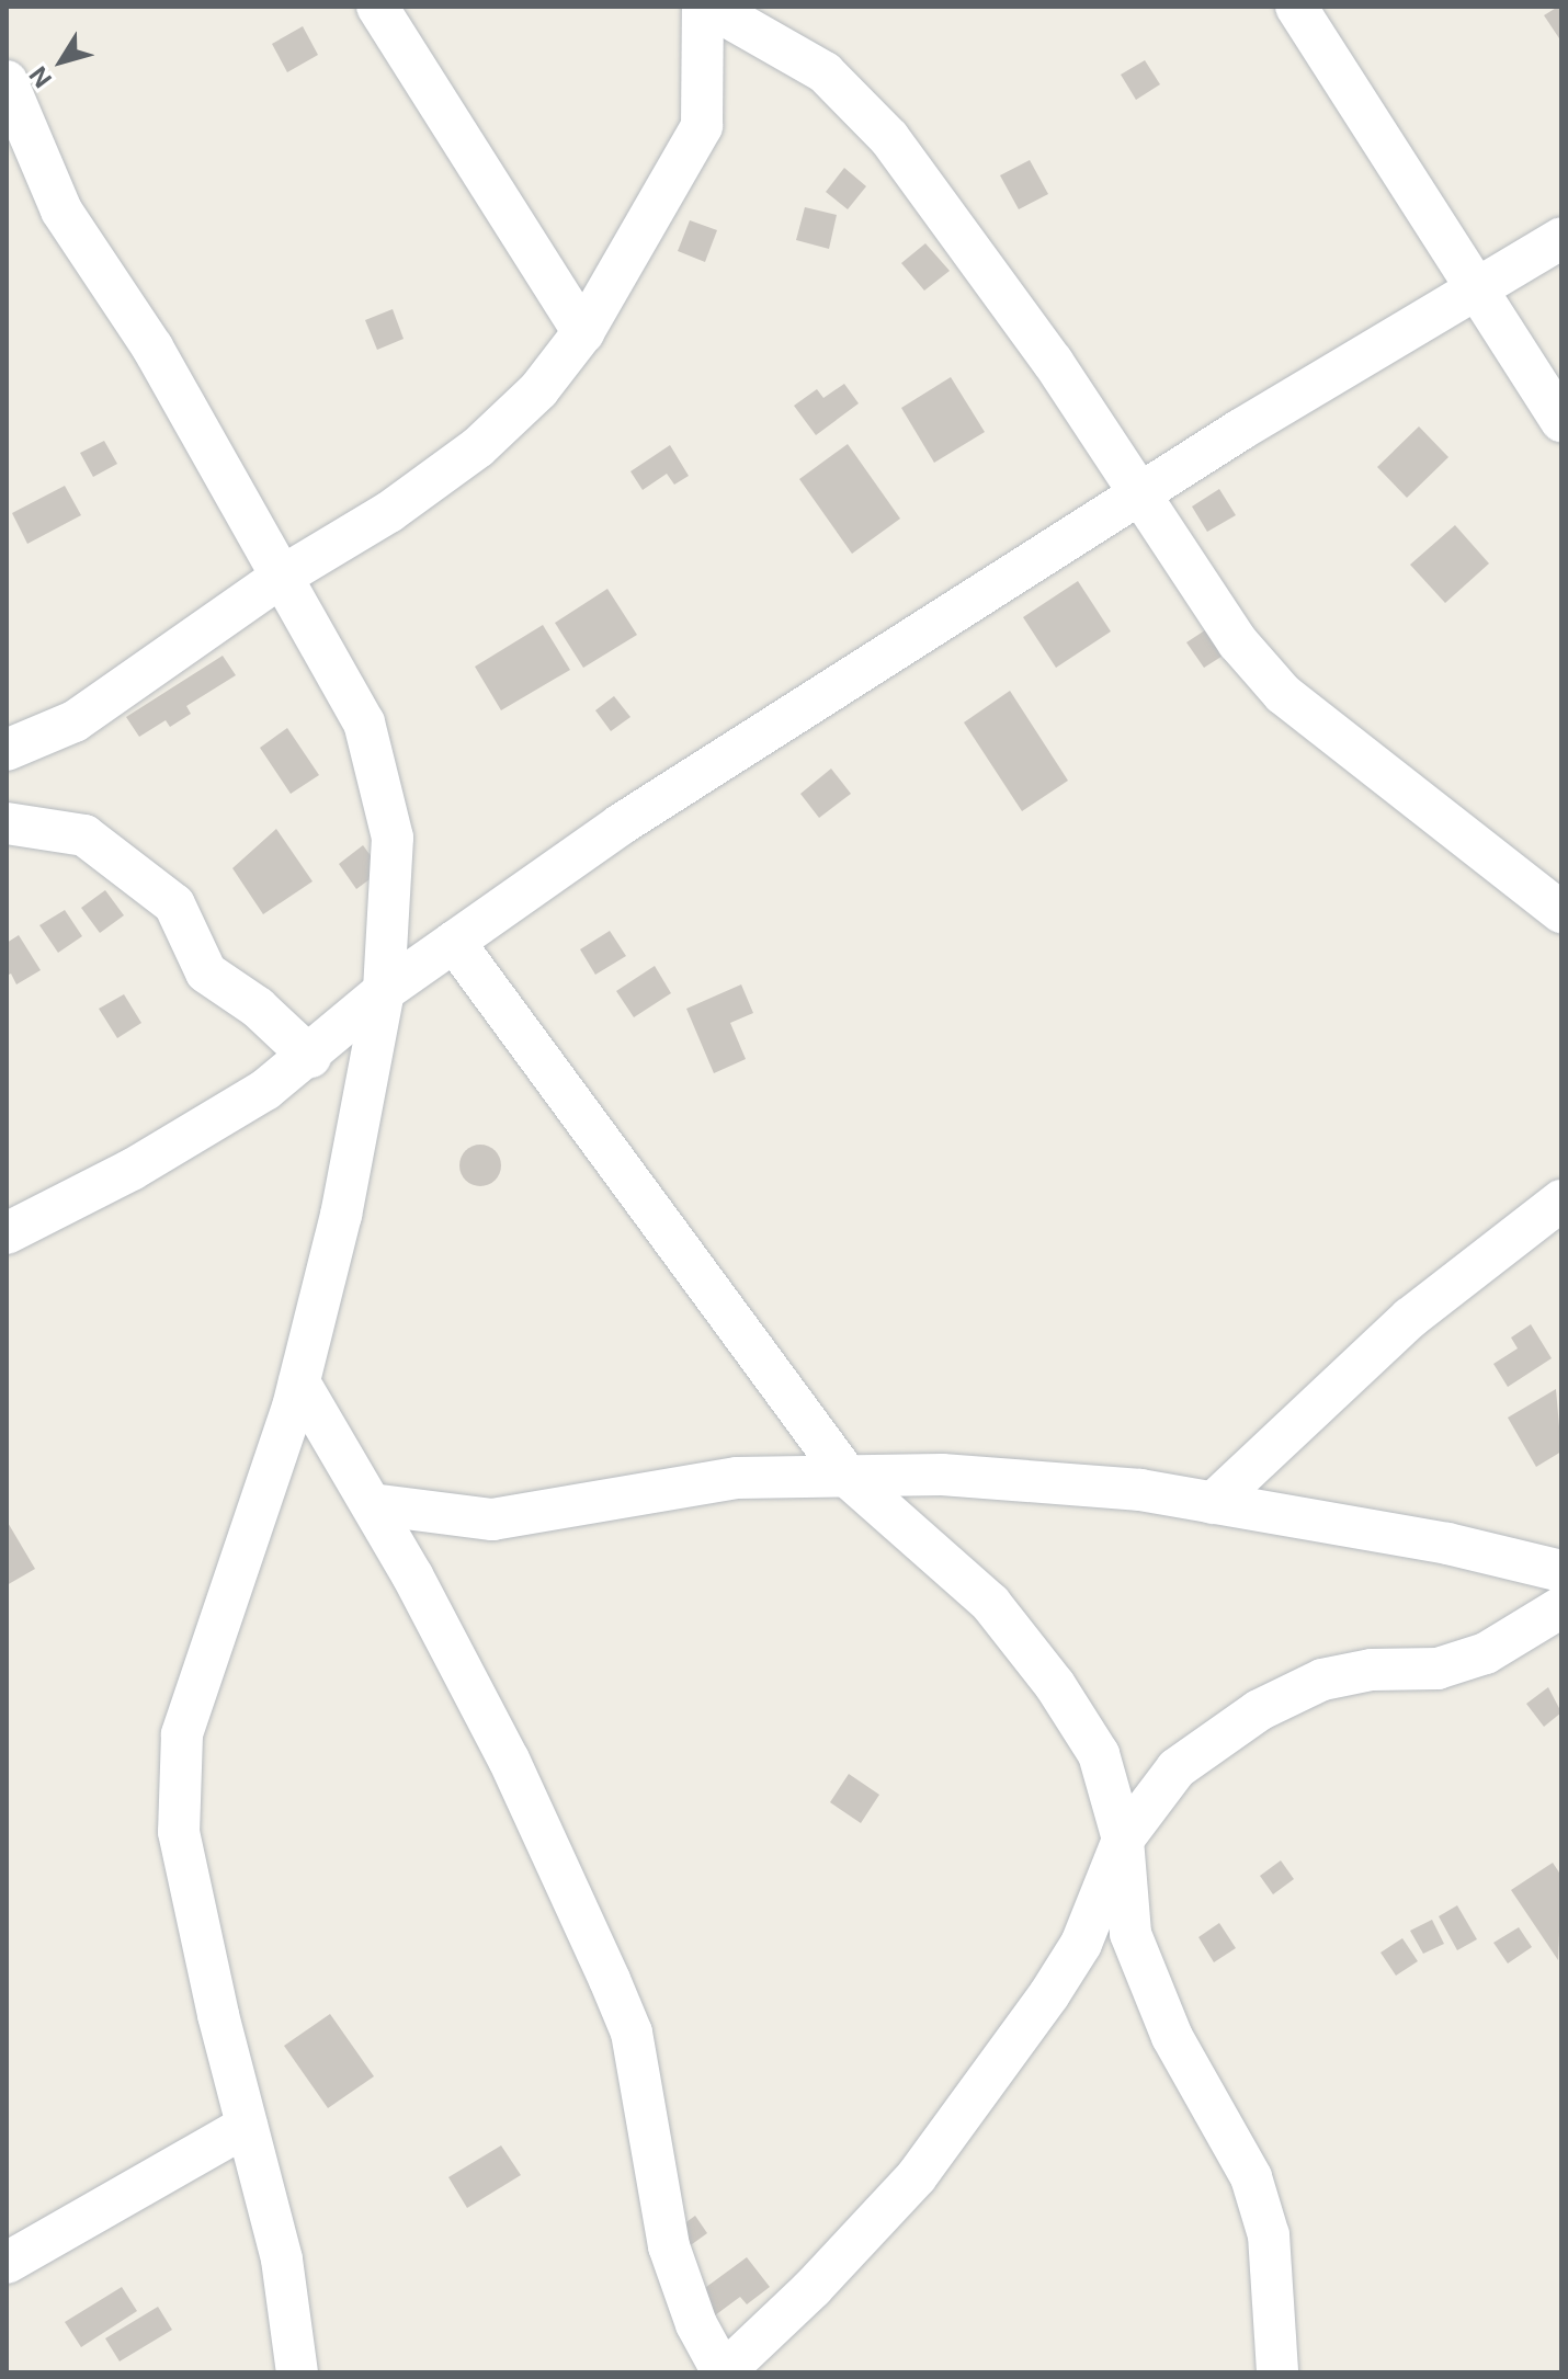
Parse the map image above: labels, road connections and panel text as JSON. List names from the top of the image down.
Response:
{
  "north": "bottom left"
}
